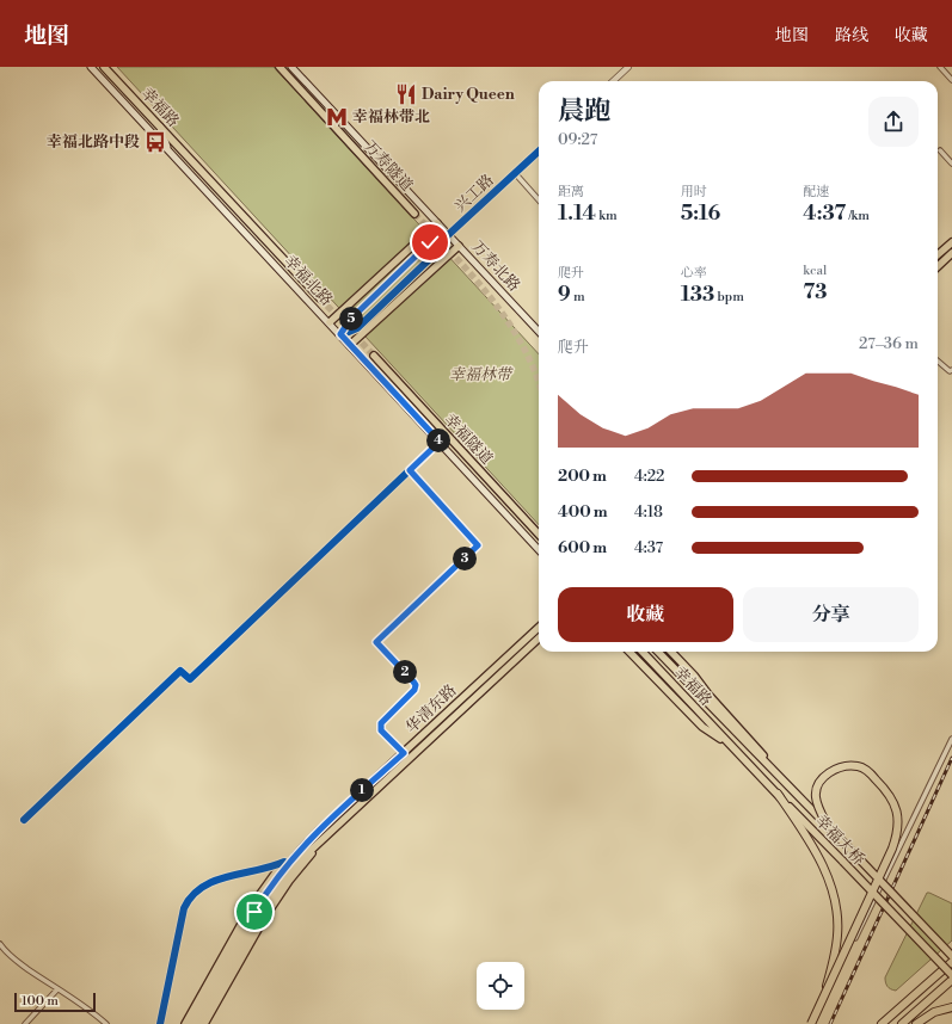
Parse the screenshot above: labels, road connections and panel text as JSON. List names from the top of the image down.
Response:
{
  "streets": {
    "main road": [
      "幸福路",
      "万寿隧道",
      "万寿北路",
      "幸福北路",
      "幸福隧道",
      "华清东路",
      "幸福大桥"
    ],
    "street": ["兴工路"]
  },
  "crossings": [
    ["幸福路", "幸福大桥"],
    ["兴工路", "万寿北路"],
    ["兴工路", "幸福北路"]
  ],
  "parks": ["幸福林带"],
  "places": {
    "restaurant": ["Dairy Queen"],
    "metro station": ["幸福林带北"],
    "bus stop": ["幸福北路中段"]
  },
  "scale_bar": "100 m",
  "page": {
    "header": "地图",
    "nav": ["地图", "路线", "收藏"],
    "heading": ["晨跑", "09:27"],
    "stats": [
      ["距离", "1.14 km"],
      ["用时", "5:16"],
      ["配速", "4:37 /km"],
      ["爬升", "9 m"],
      ["心率", "133 bpm"],
      ["kcal", "73"]
    ],
    "pins": [
      "5",
      "4",
      "3",
      "2",
      "1"
    ],
    "chart": ["爬升", "27–36 m"],
    "list": [
      {
        "name": "200 m",
        "note": "4:22"
      },
      {
        "name": "400 m",
        "note": "4:18"
      },
      {
        "name": "600 m",
        "note": "4:37"
      }
    ],
    "buttons": ["收藏", "分享"],
    "scale": "100 m"
  }
}
